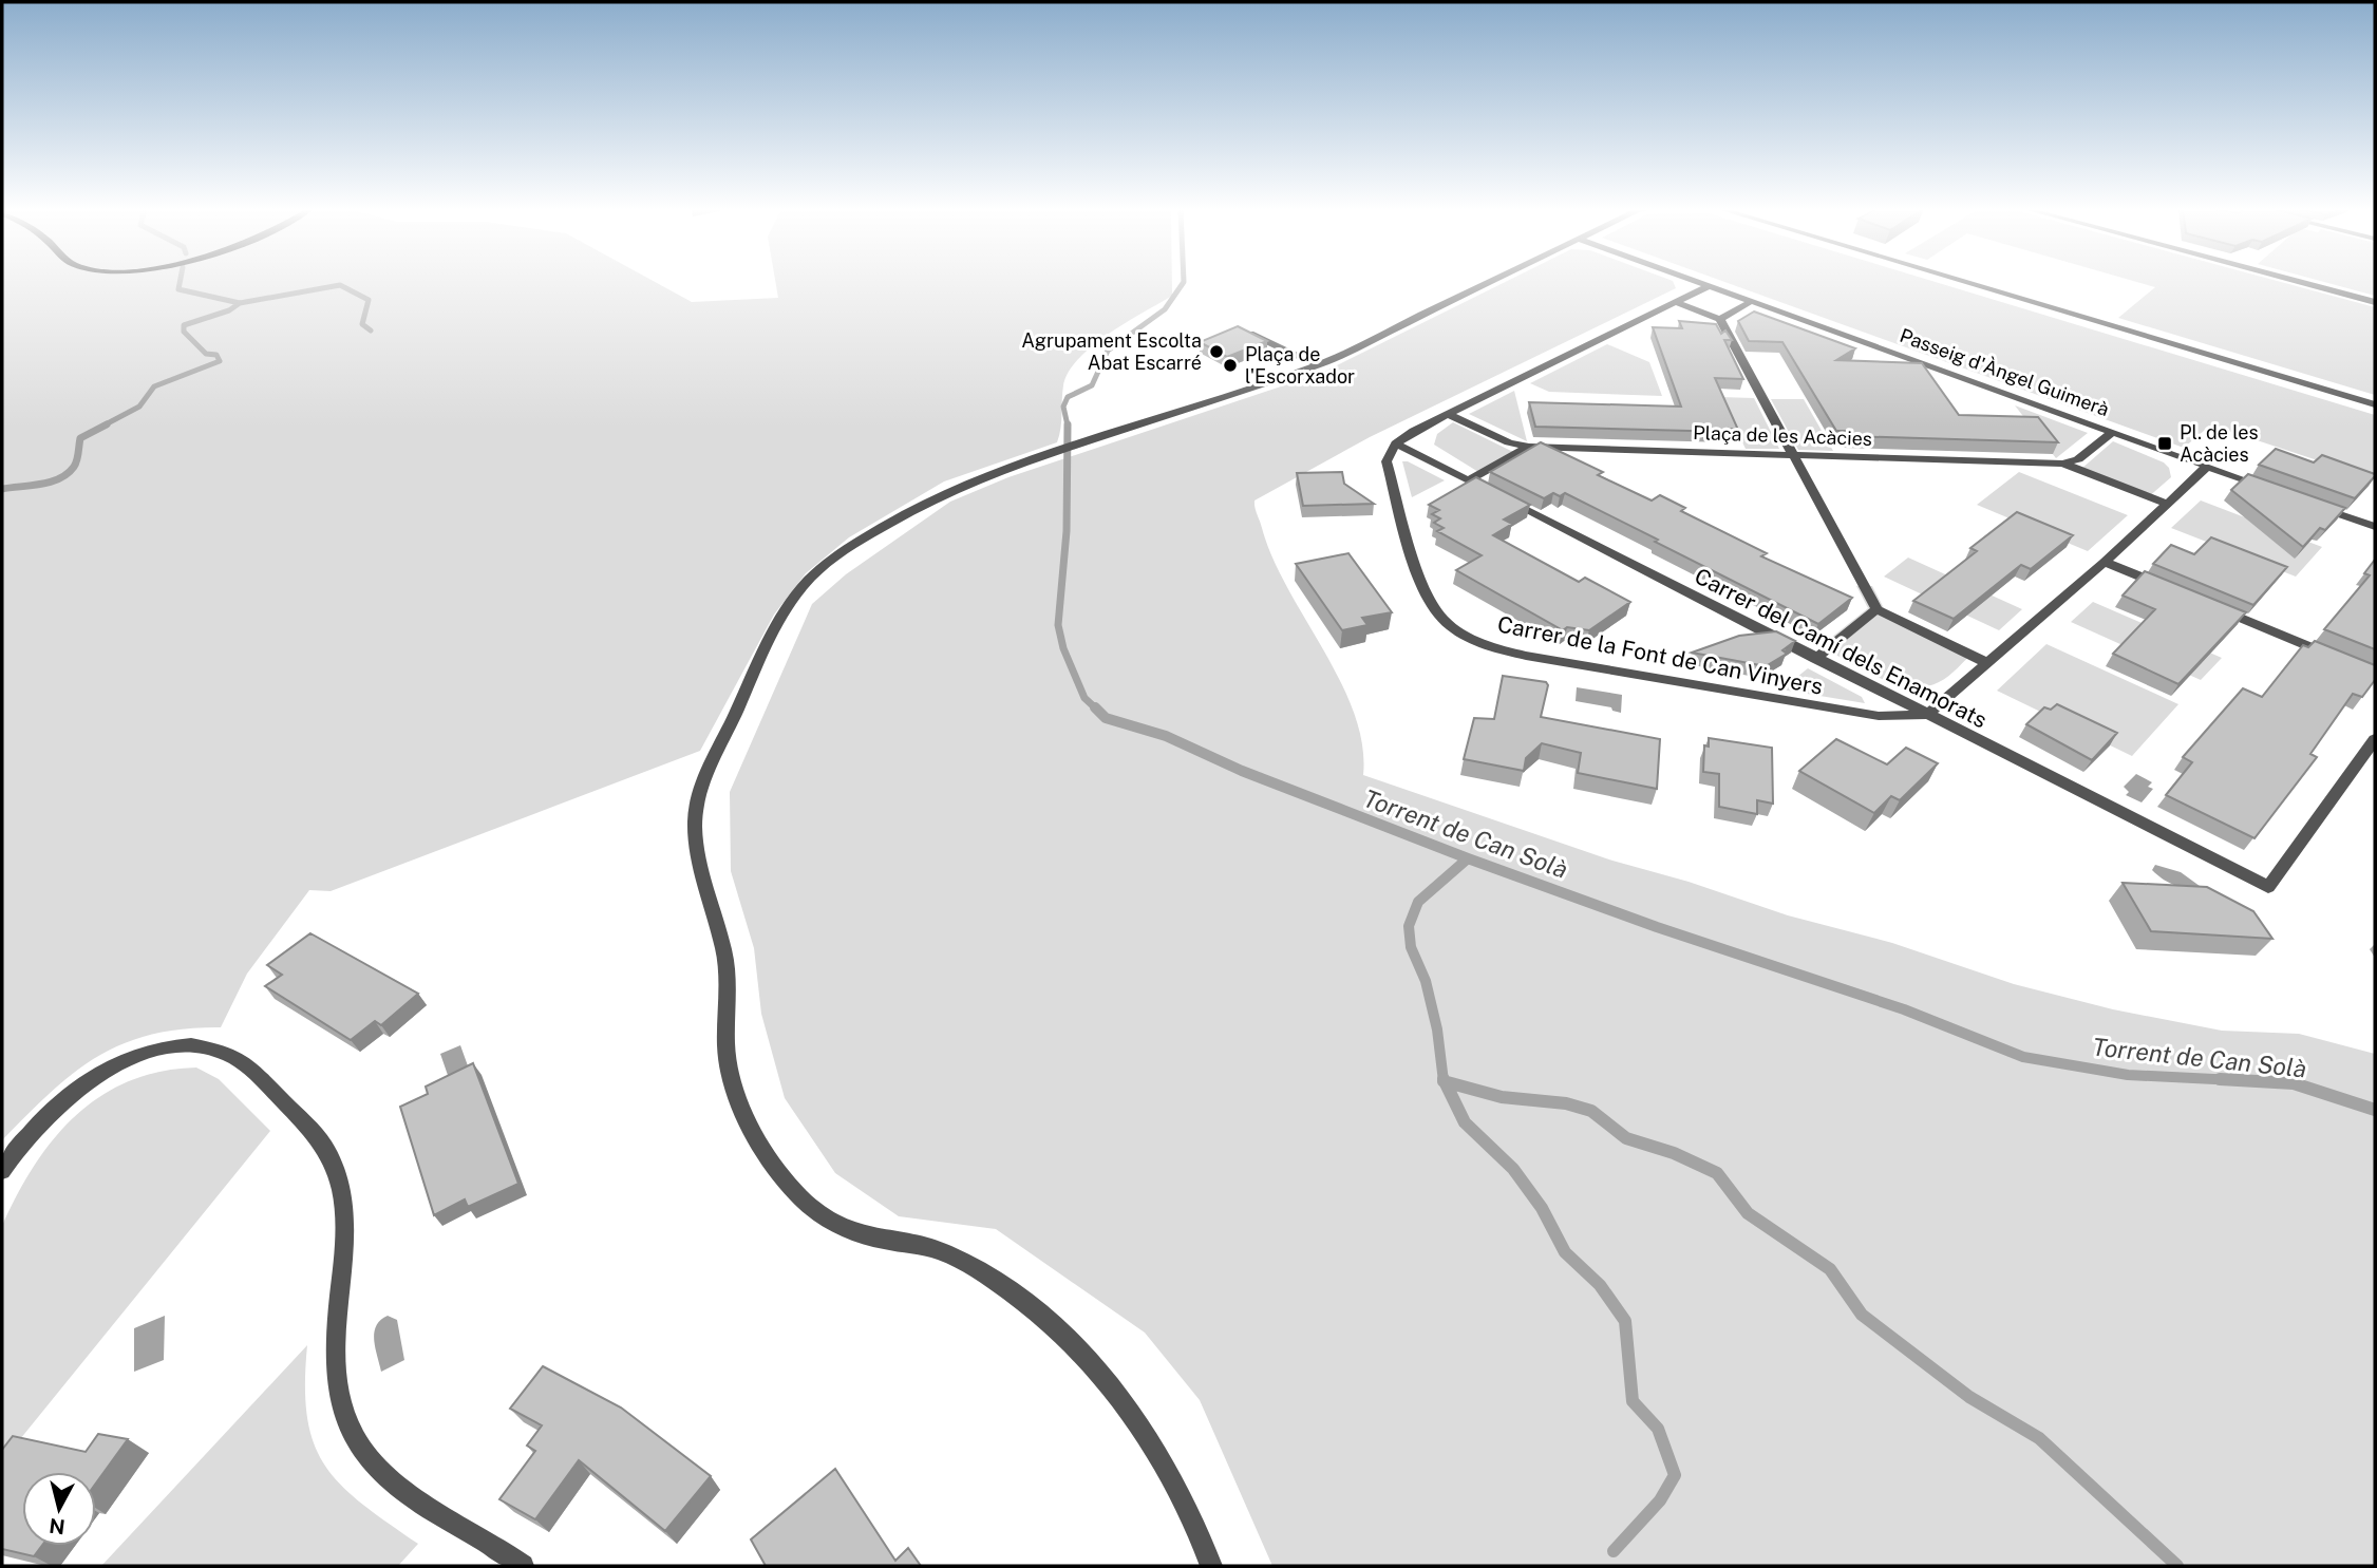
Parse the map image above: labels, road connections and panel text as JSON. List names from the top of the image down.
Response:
{
  "streets": {
    "street": [
      "Passeig d'Àngel Guimerà",
      "Plaça de les Acàcies",
      "Carrer del Camí dels Enamorats",
      "Carrer de la Font de Can Vinyers"
    ]
  },
  "crossings": [
    ["Passeig d'Àngel Guimerà", "Plaça de les Acàcies"],
    ["Carrer del Camí dels Enamorats", "Carrer de la Font de Can Vinyers"]
  ],
  "water": ["Torrent de Can Solà"],
  "places": {
    "other": ["Agrupament Escolta Abat Escarré", "Plaça de l'Escorxador"],
    "transit": ["Pl. de les Acàcies"]
  },
  "north": "bottom"
}
